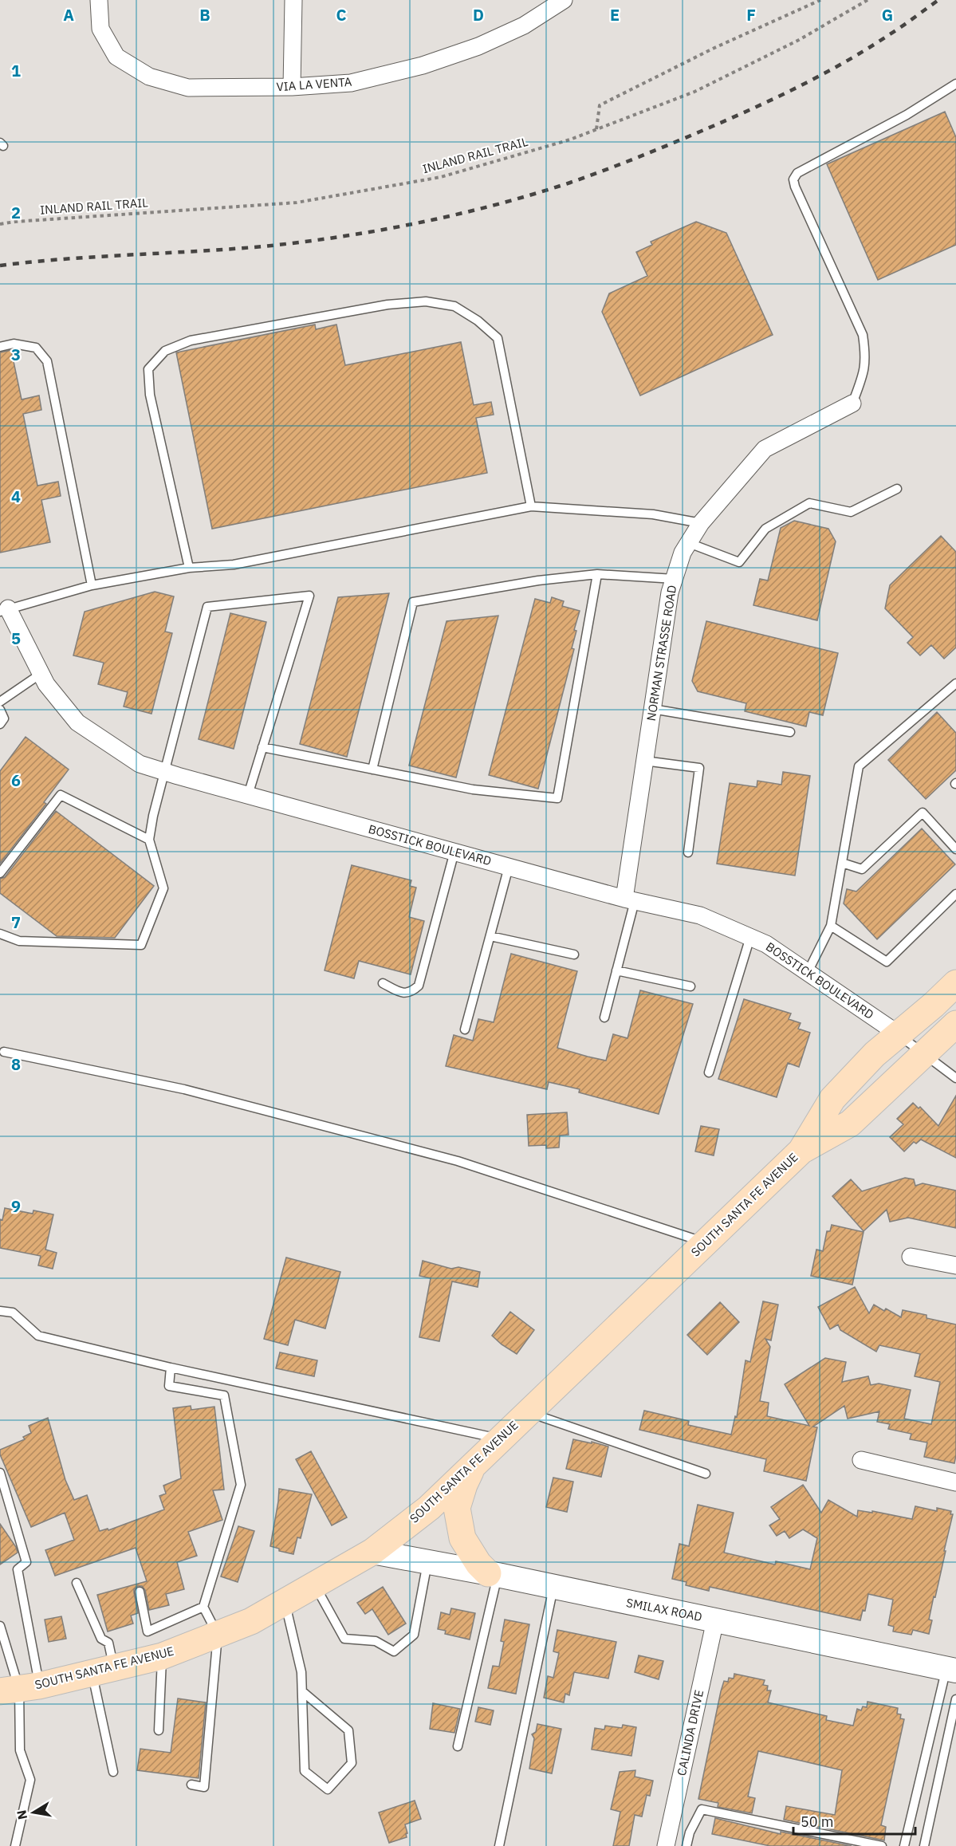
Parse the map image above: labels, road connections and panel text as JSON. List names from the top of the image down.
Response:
{
  "streets": {
    "main road": ["SOUTH SANTA FE AVENUE"],
    "street": [
      "VIA LA VENTA",
      "NORMAN STRASSE ROAD",
      "BOSSTICK BOULEVARD",
      "SMILAX ROAD",
      "CALINDA DRIVE"
    ],
    "path": ["INLAND RAIL TRAIL"]
  },
  "crossings": [
    ["NORMAN STRASSE ROAD", "BOSSTICK BOULEVARD"],
    ["BOSSTICK BOULEVARD", "SOUTH SANTA FE AVENUE"],
    ["SOUTH SANTA FE AVENUE", "SMILAX ROAD"],
    ["SMILAX ROAD", "CALINDA DRIVE"]
  ],
  "scale_bar": "50 m",
  "north": "left",
  "grid": {
    "columns": [
      "A",
      "B",
      "C",
      "D",
      "E",
      "F",
      "G"
    ],
    "rows": [
      "1",
      "2",
      "3",
      "4",
      "5",
      "6",
      "7",
      "8",
      "9"
    ]
  }
}
